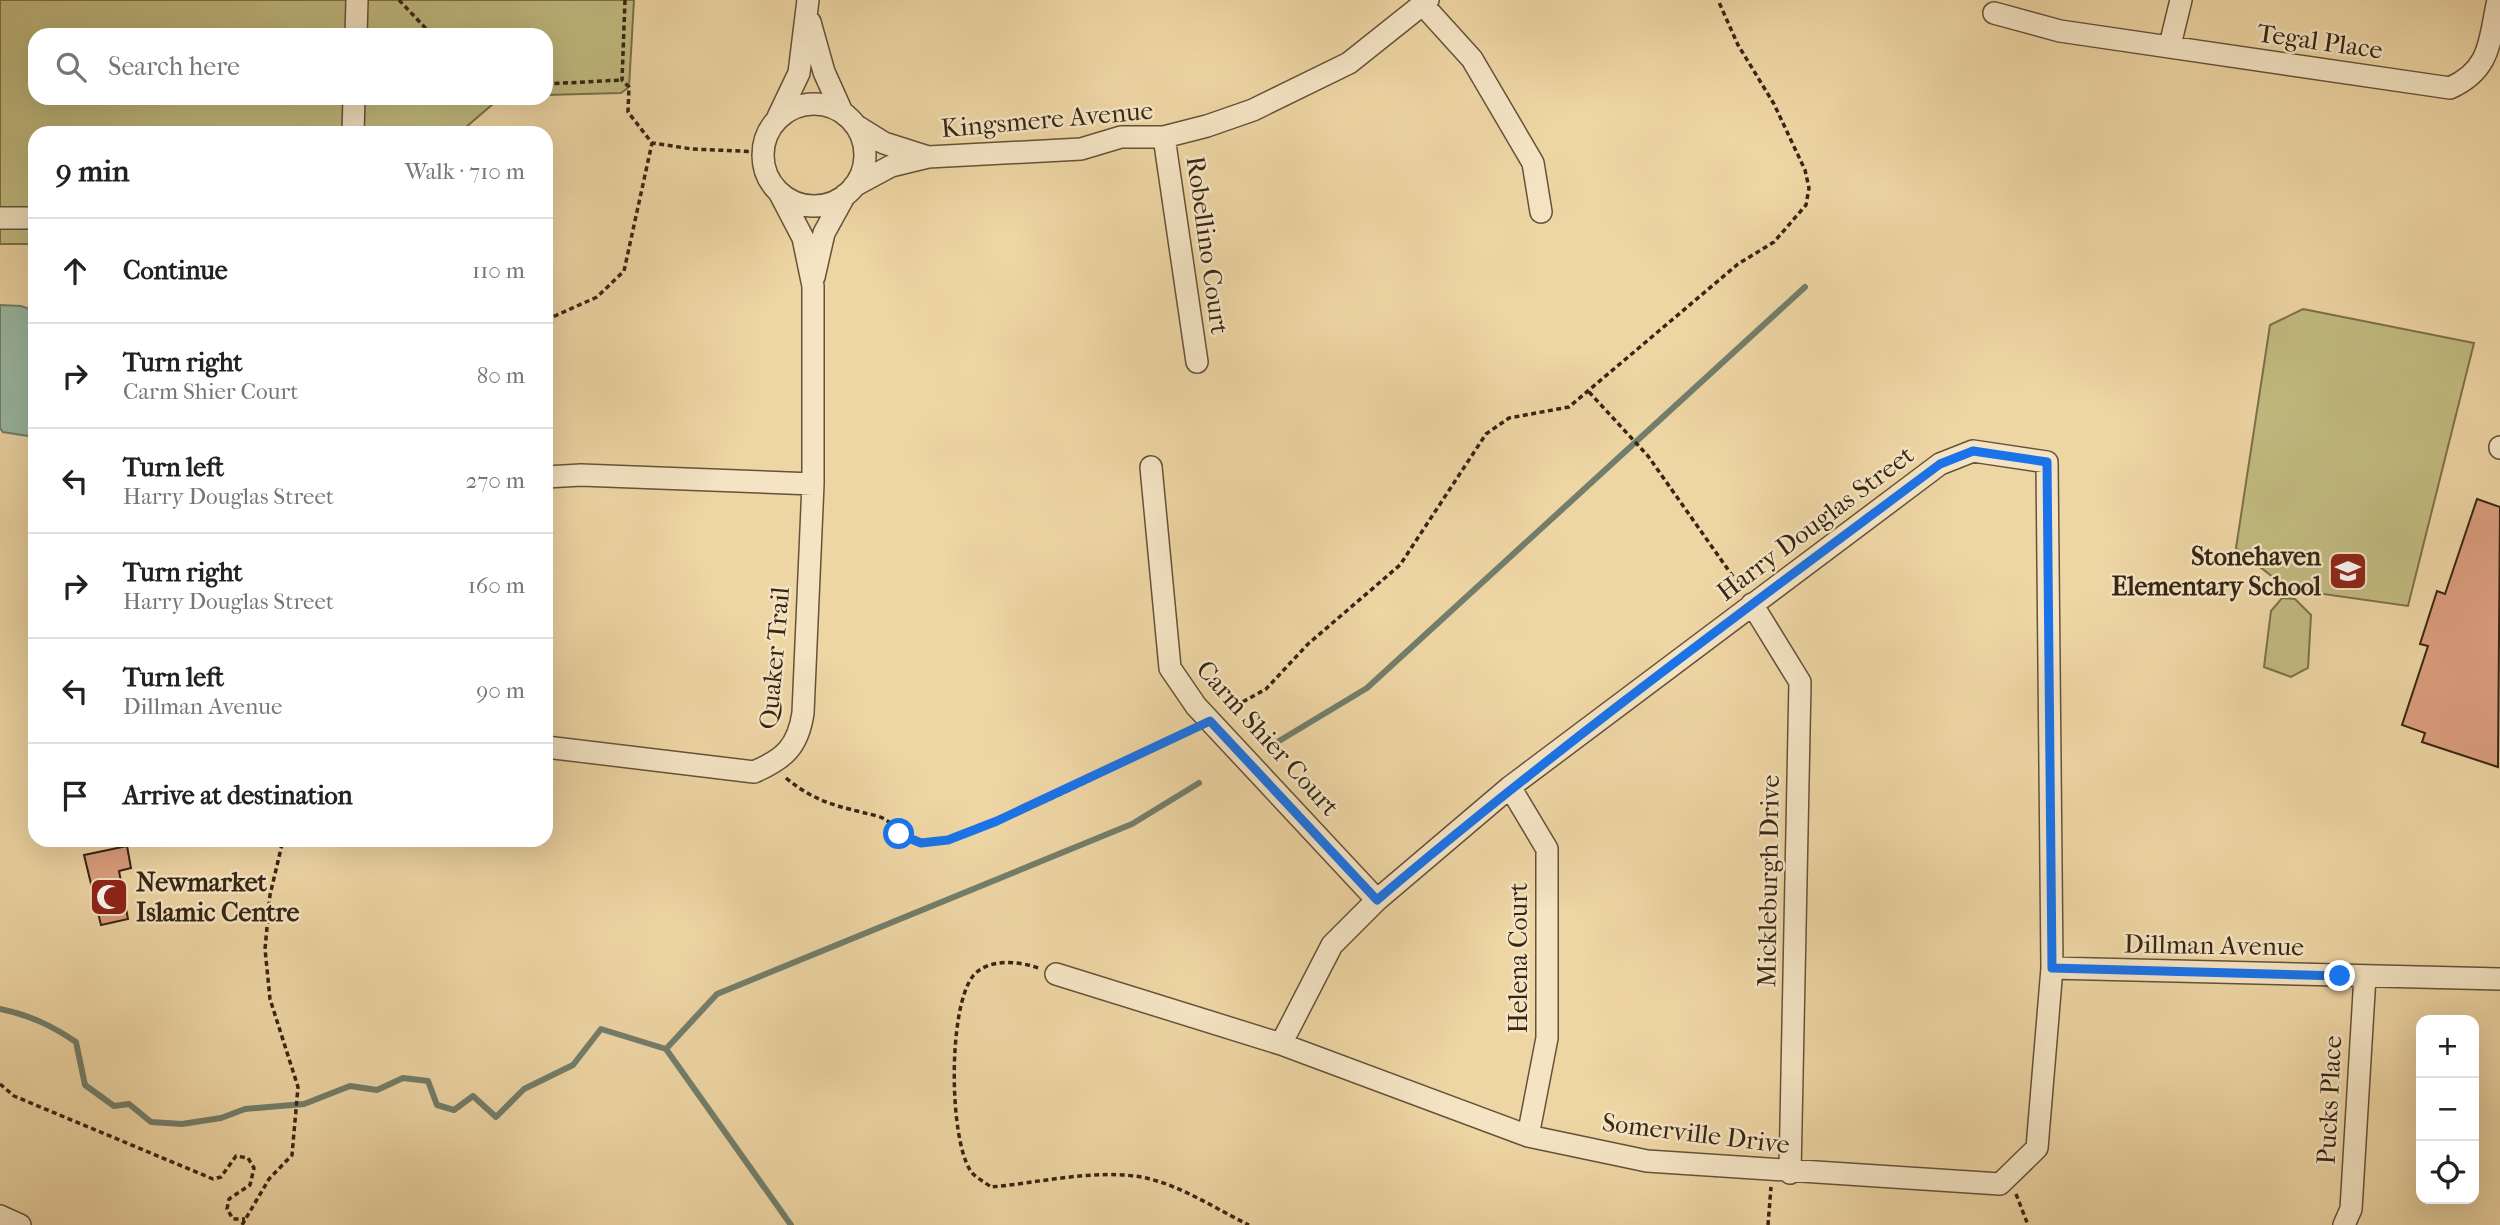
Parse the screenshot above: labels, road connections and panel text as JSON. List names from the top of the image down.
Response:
{
  "streets": {
    "street": [
      "Tegal Place",
      "Kingsmere Avenue",
      "Robellino Court",
      "Harry Douglas Street",
      "Quaker Trail",
      "Carm Shier Court",
      "Mickleburgh Drive",
      "Dillman Avenue",
      "Helena Court",
      "Pucks Place",
      "Somerville Drive"
    ]
  },
  "crossings": [
    ["Kingsmere Avenue", "Robellino Court"],
    ["Kingsmere Avenue", "Quaker Trail"],
    ["Harry Douglas Street", "Carm Shier Court"],
    ["Harry Douglas Street", "Mickleburgh Drive"],
    ["Harry Douglas Street", "Dillman Avenue"],
    ["Harry Douglas Street", "Helena Court"],
    ["Harry Douglas Street", "Somerville Drive"],
    ["Mickleburgh Drive", "Somerville Drive"],
    ["Dillman Avenue", "Pucks Place"],
    ["Helena Court", "Somerville Drive"]
  ],
  "places": {
    "school or university": ["Stonehaven Elementary School"],
    "mosque": ["Newmarket Islamic Centre"]
  },
  "page": {
    "search": "Search here",
    "heading": ["9 min", "Walk · 710 m"],
    "list": [
      ["Continue", "110 m"],
      ["Turn right", "Carm Shier Court", "80 m"],
      ["Turn left", "Harry Douglas Street", "270 m"],
      ["Turn right", "Harry Douglas Street", "160 m"],
      ["Turn left", "Dillman Avenue", "90 m"],
      "Arrive at destination"
    ],
    "map_buttons": ["+", "−"]
  }
}
